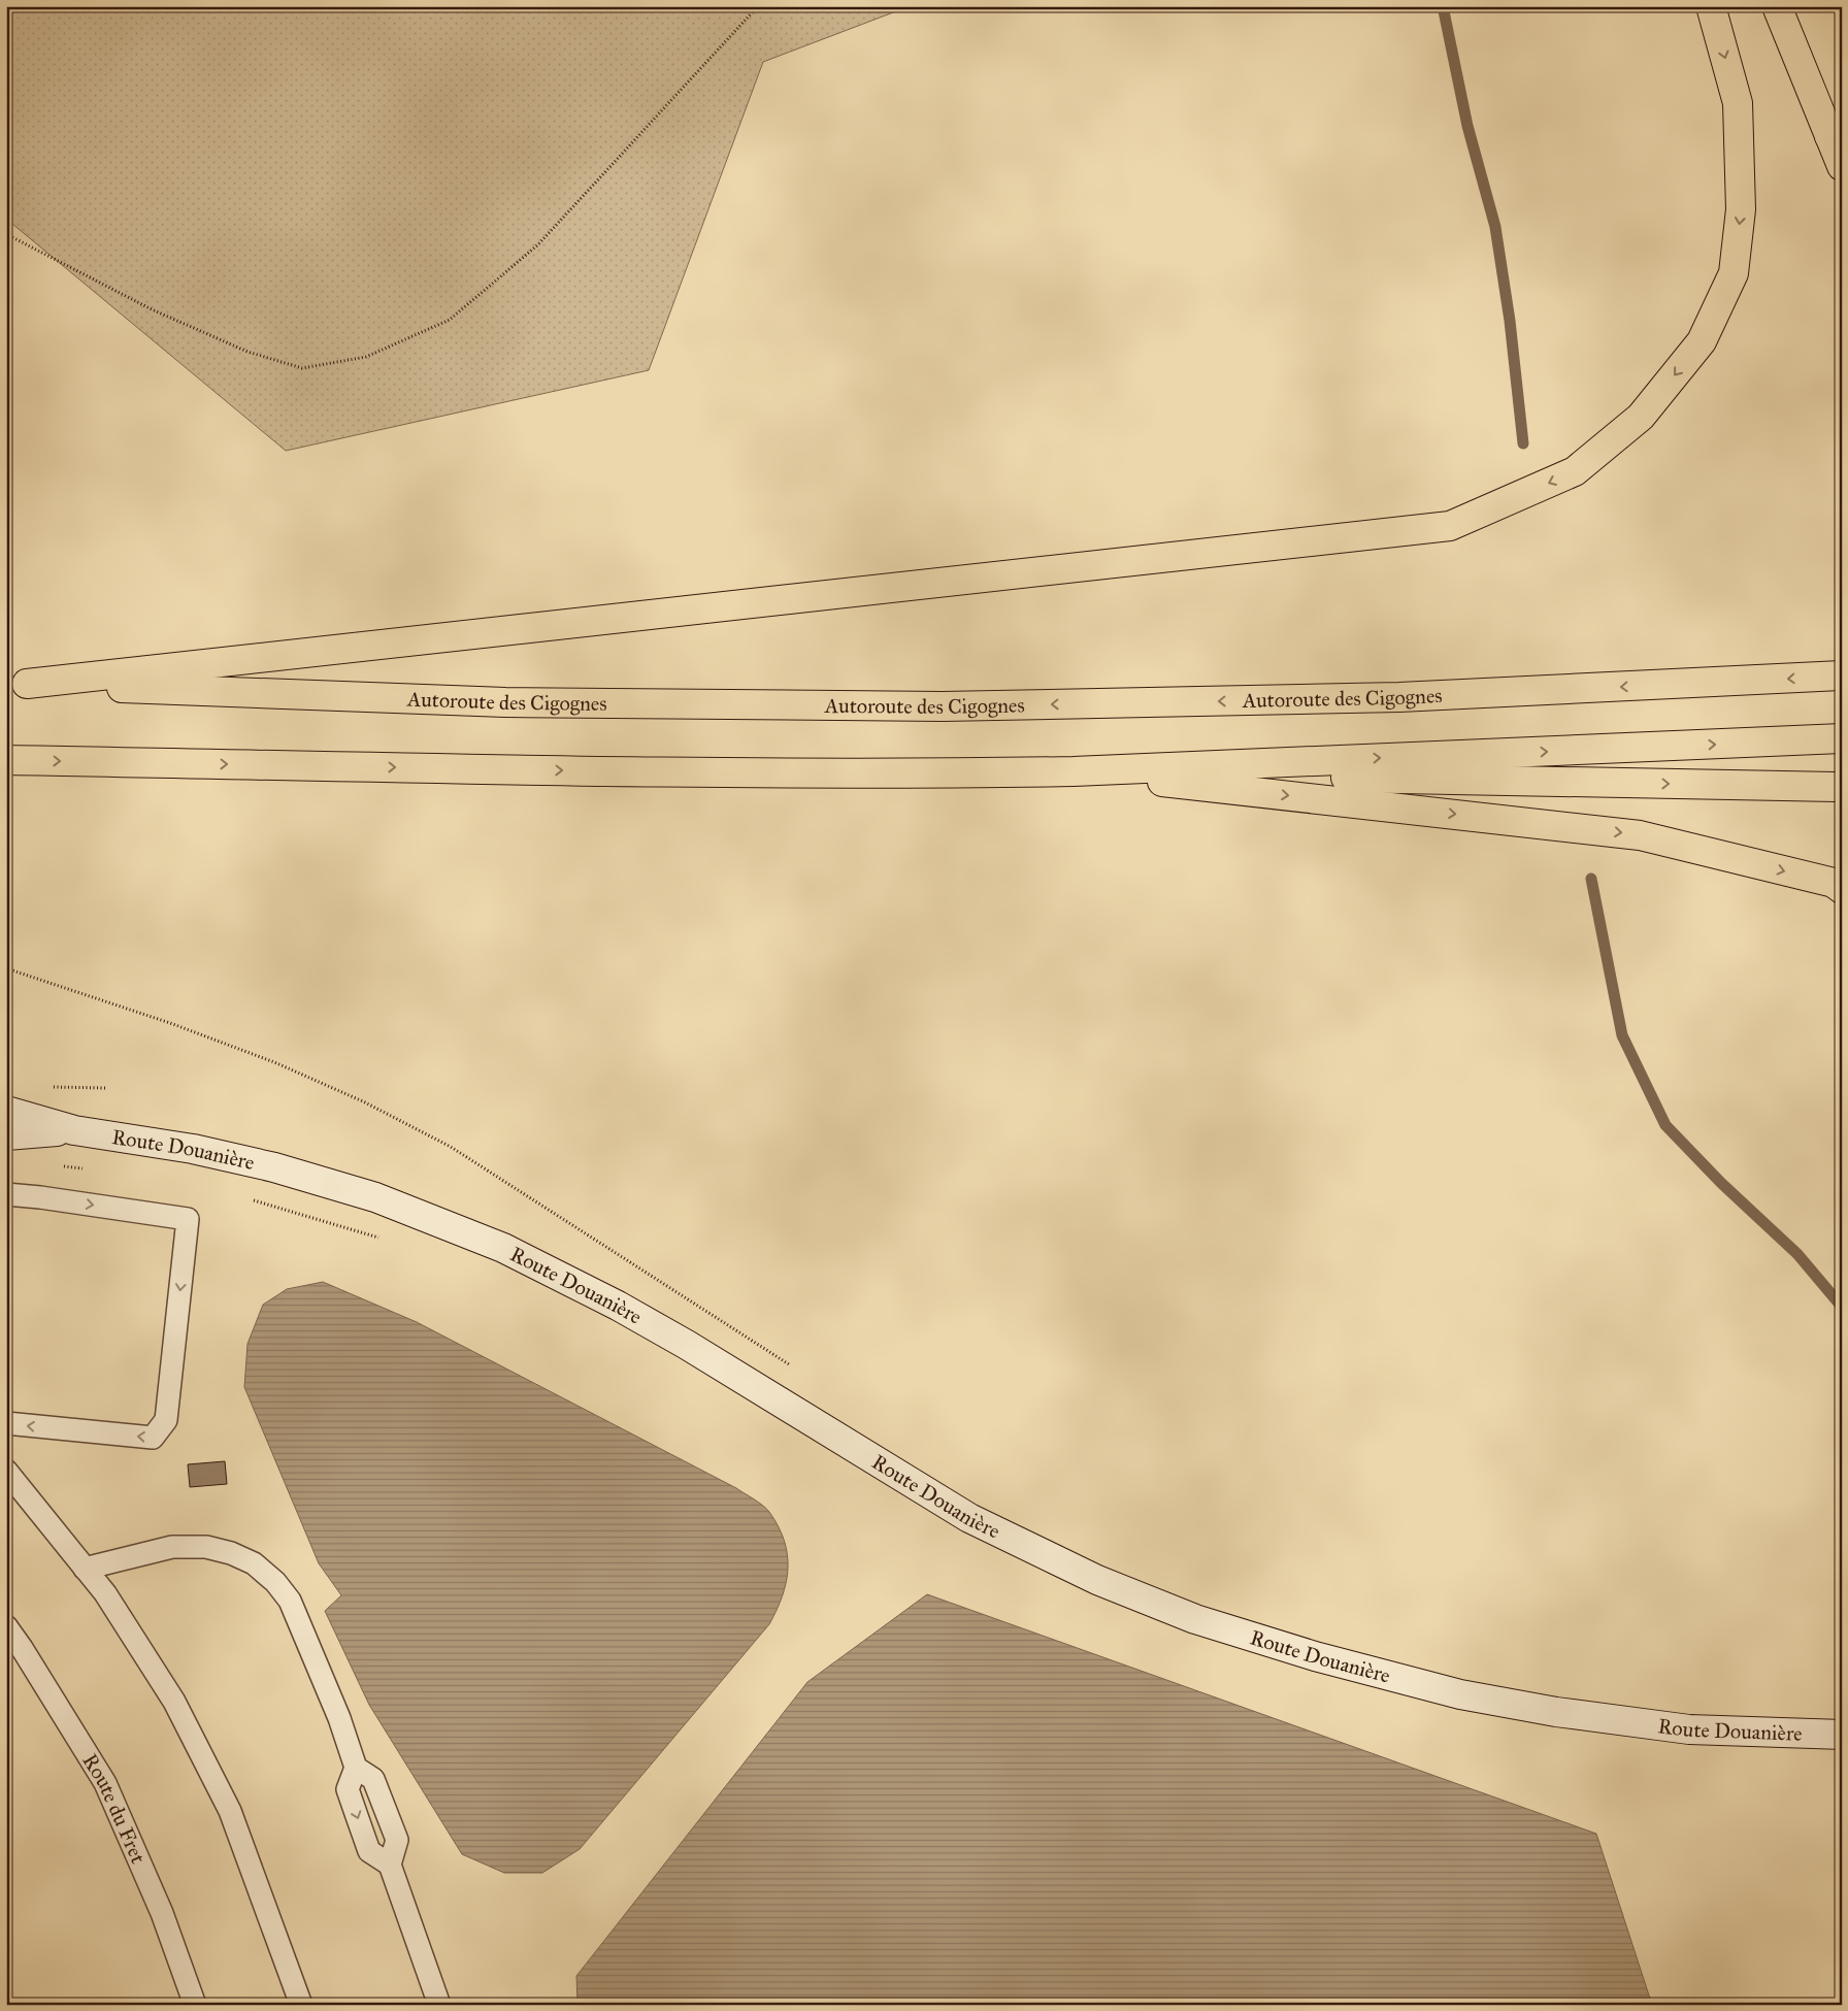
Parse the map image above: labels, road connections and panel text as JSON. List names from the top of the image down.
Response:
{
  "streets": {
    "main road": ["Autoroute des Cigognes", "Route Douanière"],
    "lane": ["Route du Fret"]
  }
}
